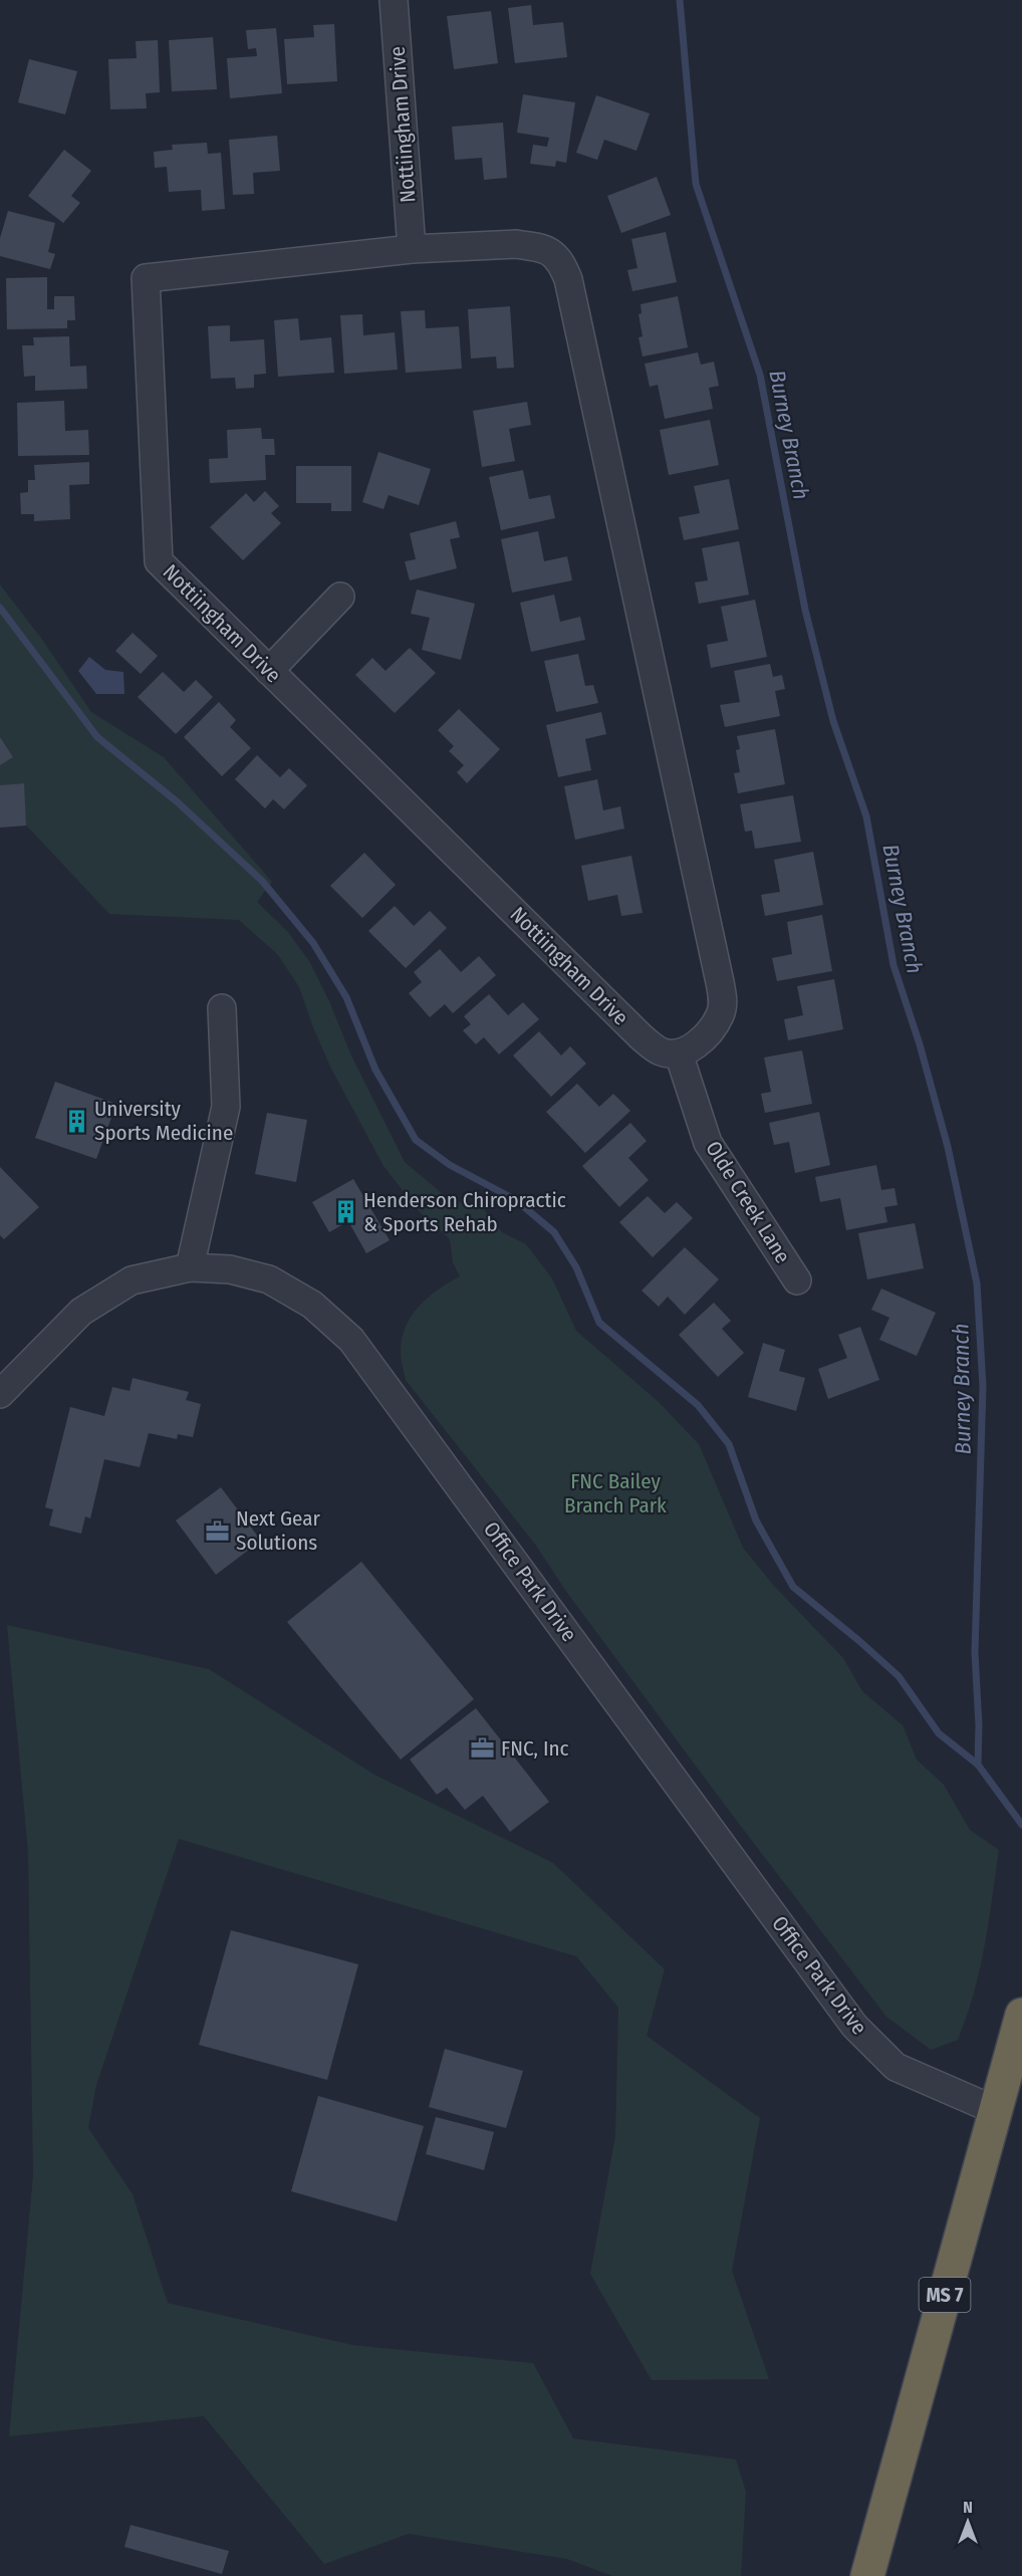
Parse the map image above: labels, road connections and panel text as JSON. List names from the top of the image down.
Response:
{
  "streets": {
    "highway": ["MS 7"],
    "street": ["Nottiingham Drive", "Olde Creek Lane", "Office Park Drive"]
  },
  "crossings": [
    ["Nottiingham Drive", "Olde Creek Lane"],
    ["Office Park Drive", "MS 7"]
  ],
  "water": ["Burney Branch"],
  "parks": ["FNC Bailey Branch Park"],
  "places": {
    "building": ["University Sports Medicine", "Henderson Chiropractic & Sports Rehab"],
    "office": ["Next Gear Solutions", "FNC, Inc"]
  },
  "north": "top"
}
